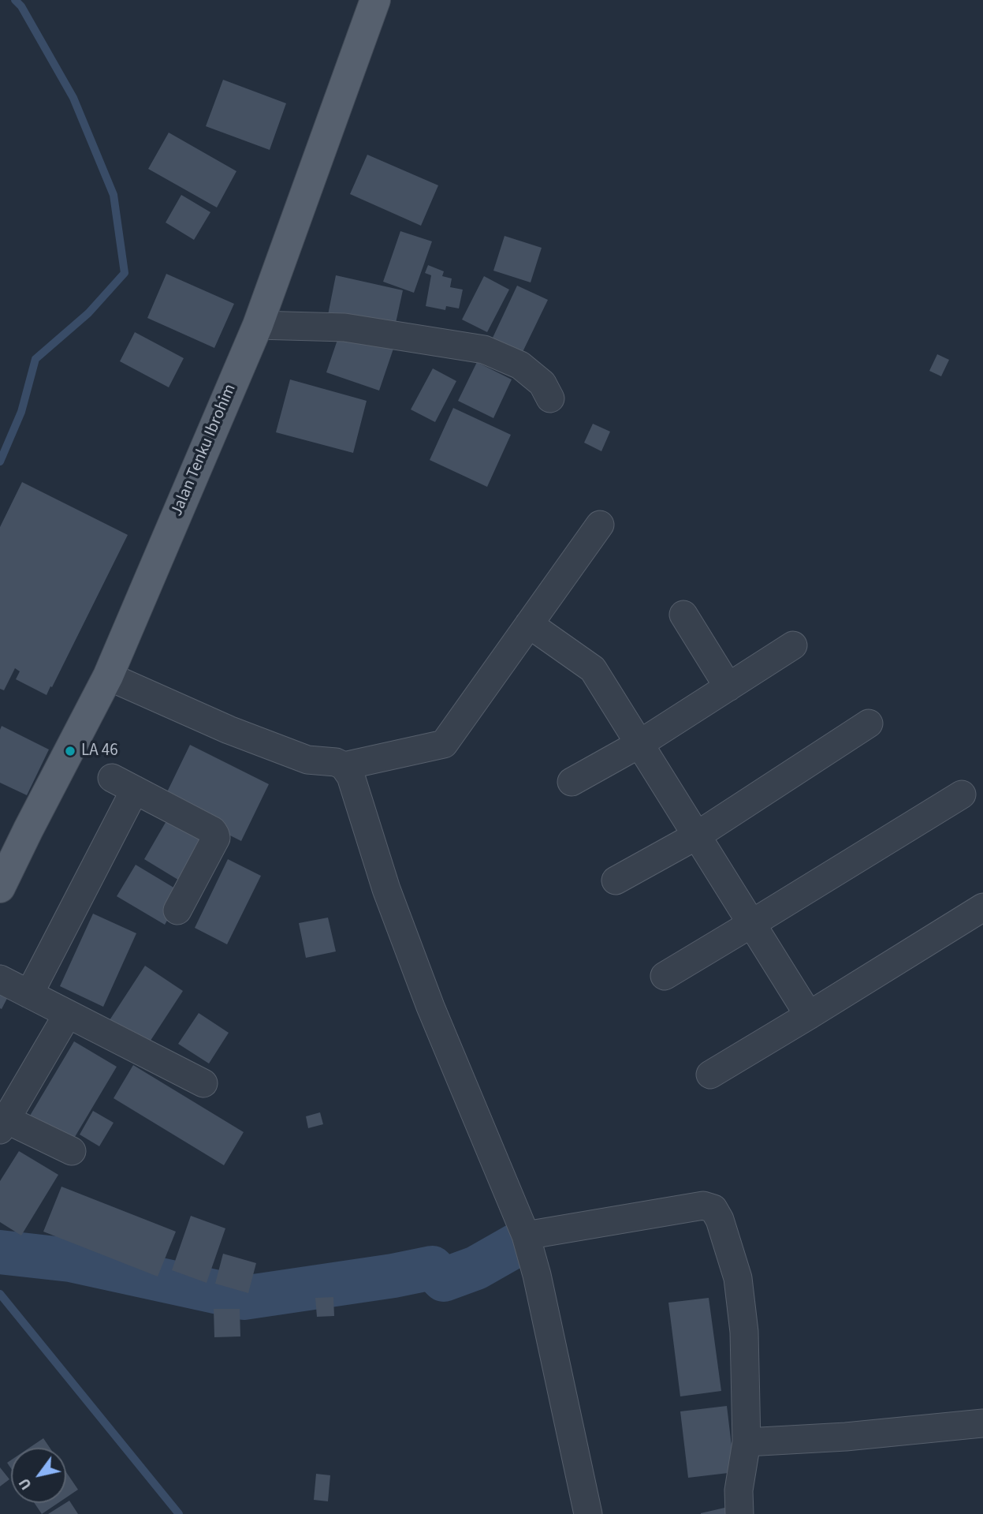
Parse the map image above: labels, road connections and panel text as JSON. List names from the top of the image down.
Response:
{
  "streets": {
    "main road": ["Jalan Tenku Ibrohim"]
  },
  "places": ["LA 46"],
  "north": "bottom left"
}
